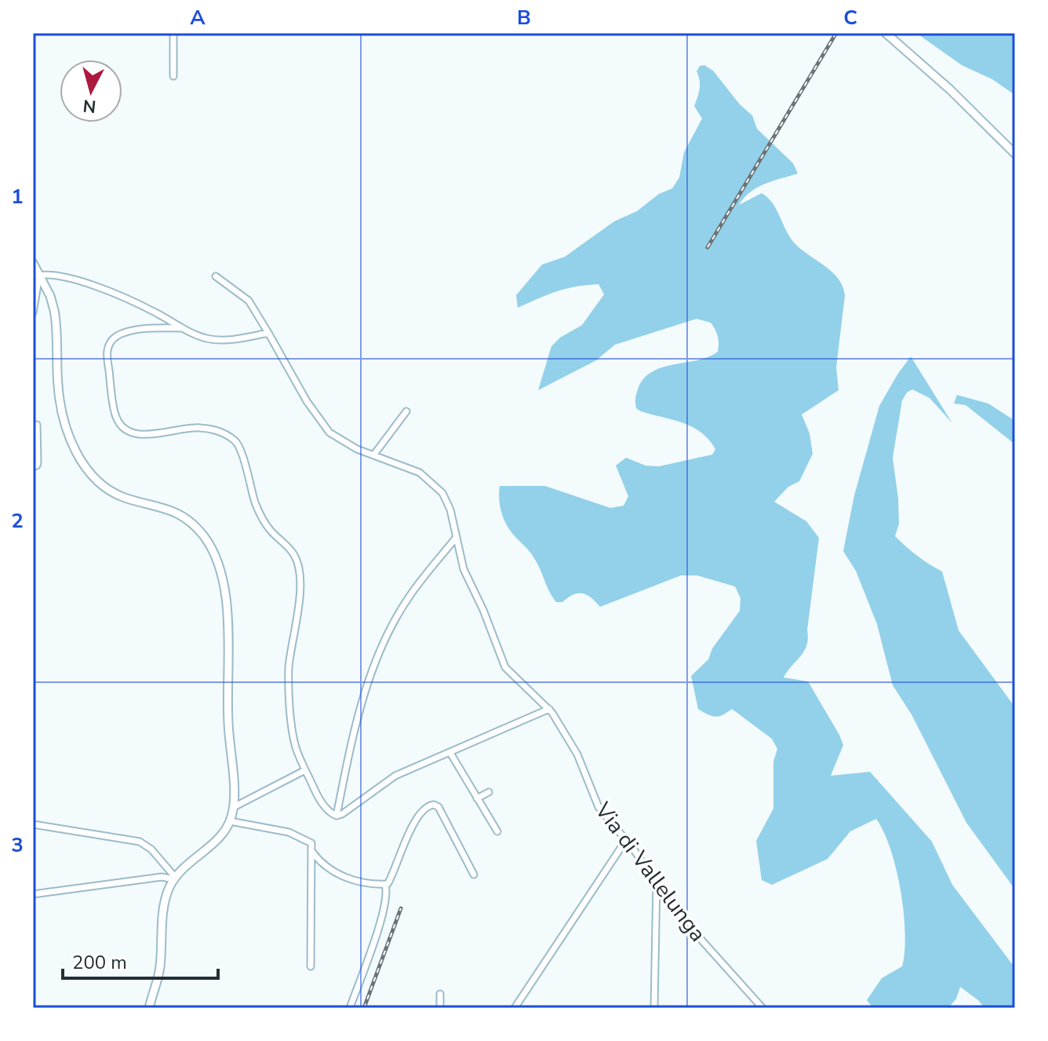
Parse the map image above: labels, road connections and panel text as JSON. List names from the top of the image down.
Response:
{
  "streets": {
    "street": ["Via di Vallelunga"]
  },
  "scale_bar": "200 m",
  "north": "bottom",
  "grid": {
    "columns": ["A", "B", "C"],
    "rows": ["1", "2", "3"]
  }
}
